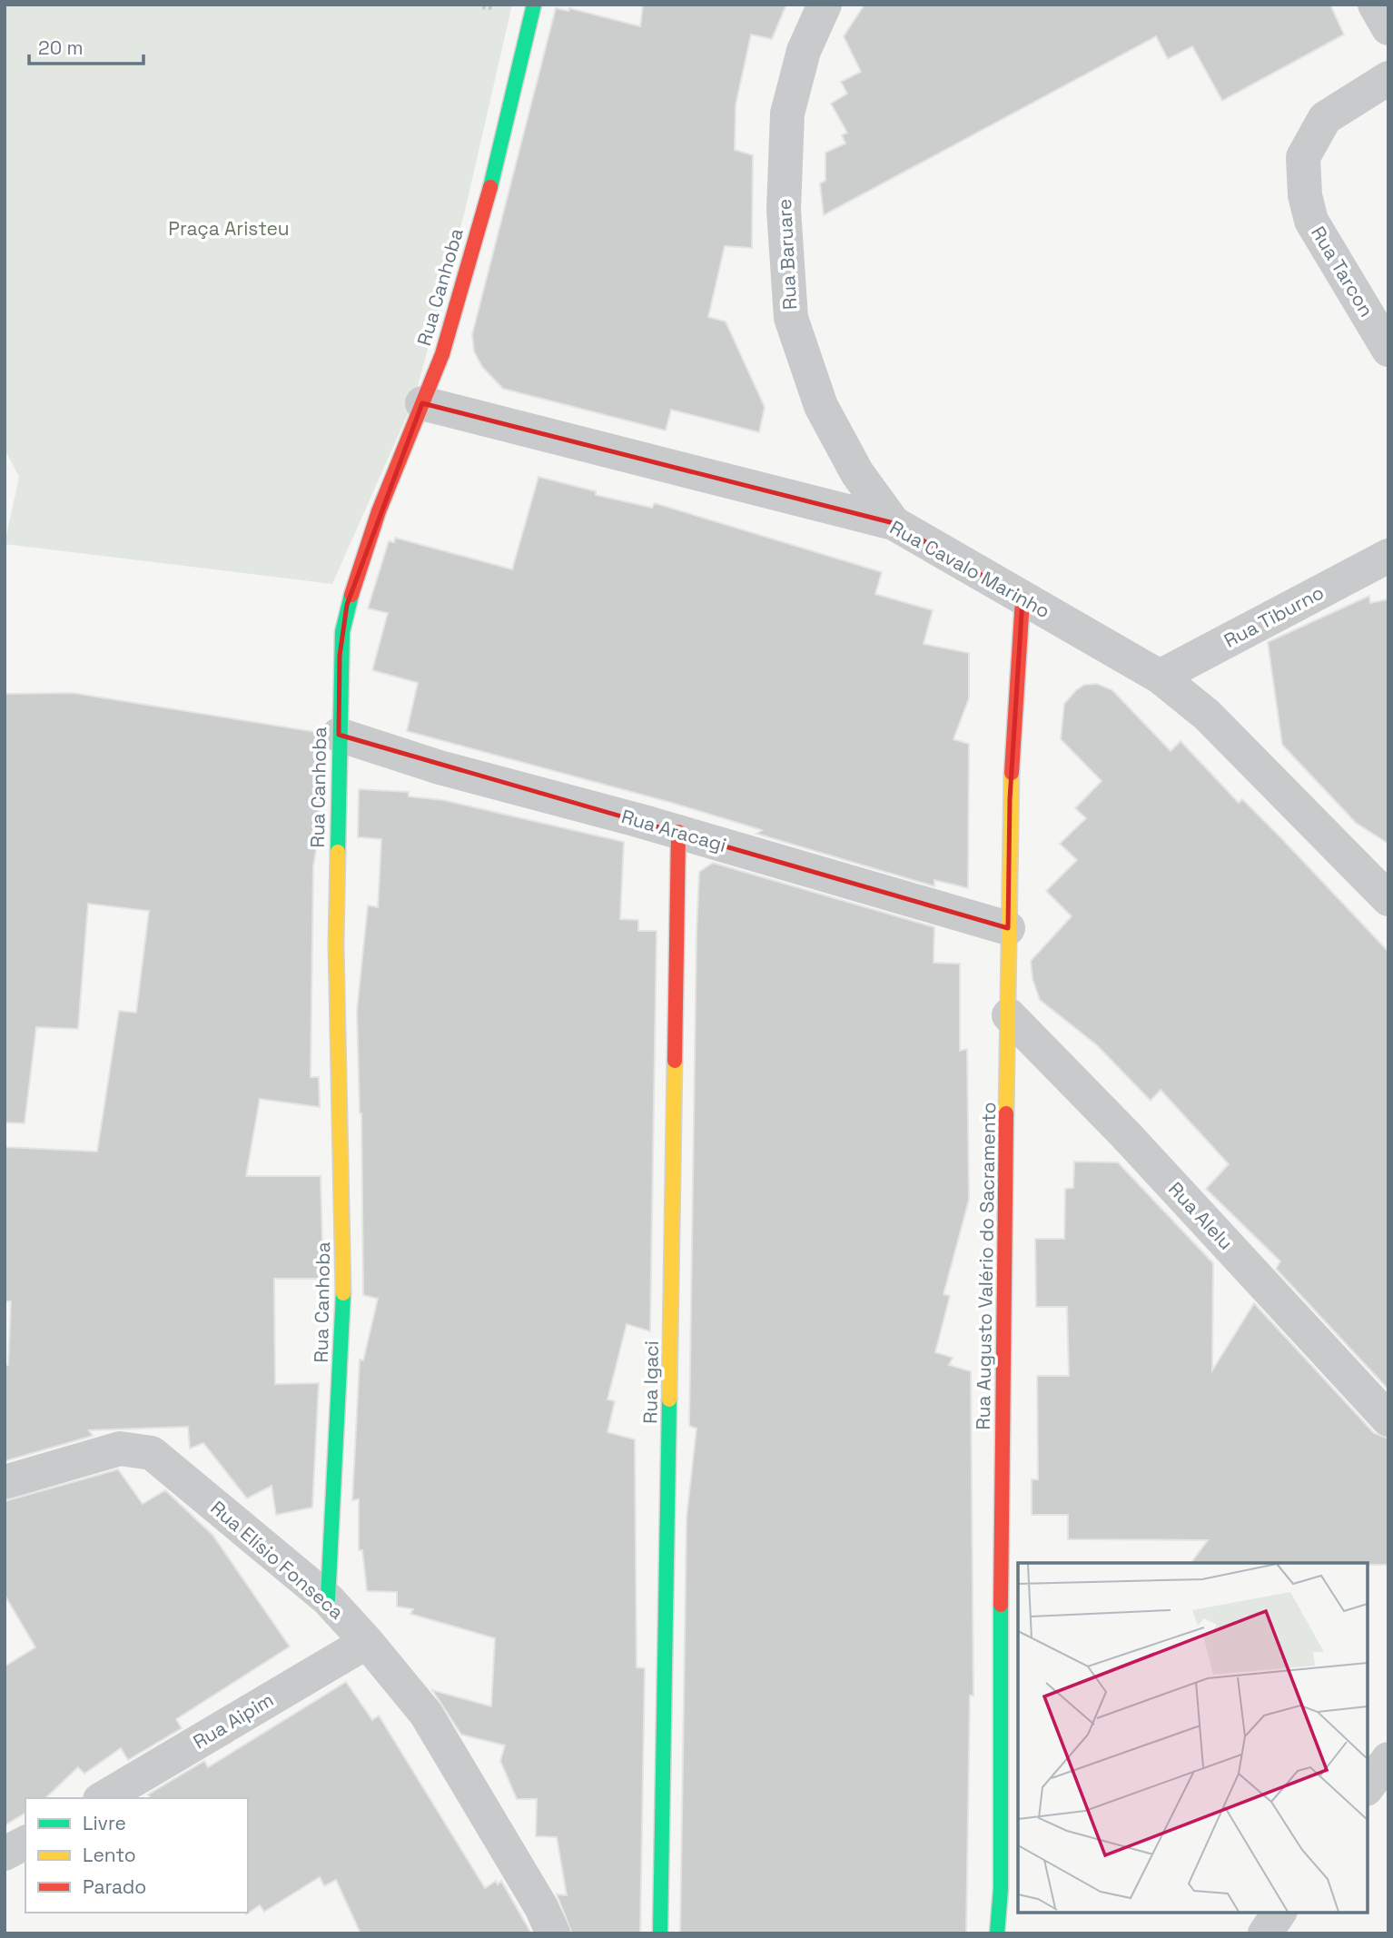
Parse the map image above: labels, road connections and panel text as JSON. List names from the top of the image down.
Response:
{
  "streets": {
    "street": [
      "Rua Baruare",
      "Rua Tarcon",
      "Rua Canhoba",
      "Rua Cavalo Marinho",
      "Rua Tiburno",
      "Rua Aracagi",
      "Rua Alelu",
      "Rua Augusto Valério do Sacramento",
      "Rua Igaci",
      "Rua Elísio Fonseca",
      "Rua Aipim"
    ]
  },
  "crossings": [
    ["Rua Baruare", "Rua Cavalo Marinho"],
    ["Rua Canhoba", "Rua Cavalo Marinho"],
    ["Rua Canhoba", "Rua Aracagi"],
    ["Rua Canhoba", "Rua Elísio Fonseca"],
    ["Rua Cavalo Marinho", "Rua Tiburno"],
    ["Rua Cavalo Marinho", "Rua Augusto Valério do Sacramento"],
    ["Rua Aracagi", "Rua Augusto Valério do Sacramento"],
    ["Rua Aracagi", "Rua Igaci"],
    ["Rua Alelu", "Rua Augusto Valério do Sacramento"],
    ["Rua Elísio Fonseca", "Rua Aipim"]
  ],
  "parks": ["Praça Aristeu"],
  "legend": ["Livre", "Lento", "Parado"],
  "scale_bar": "20 m"
}
